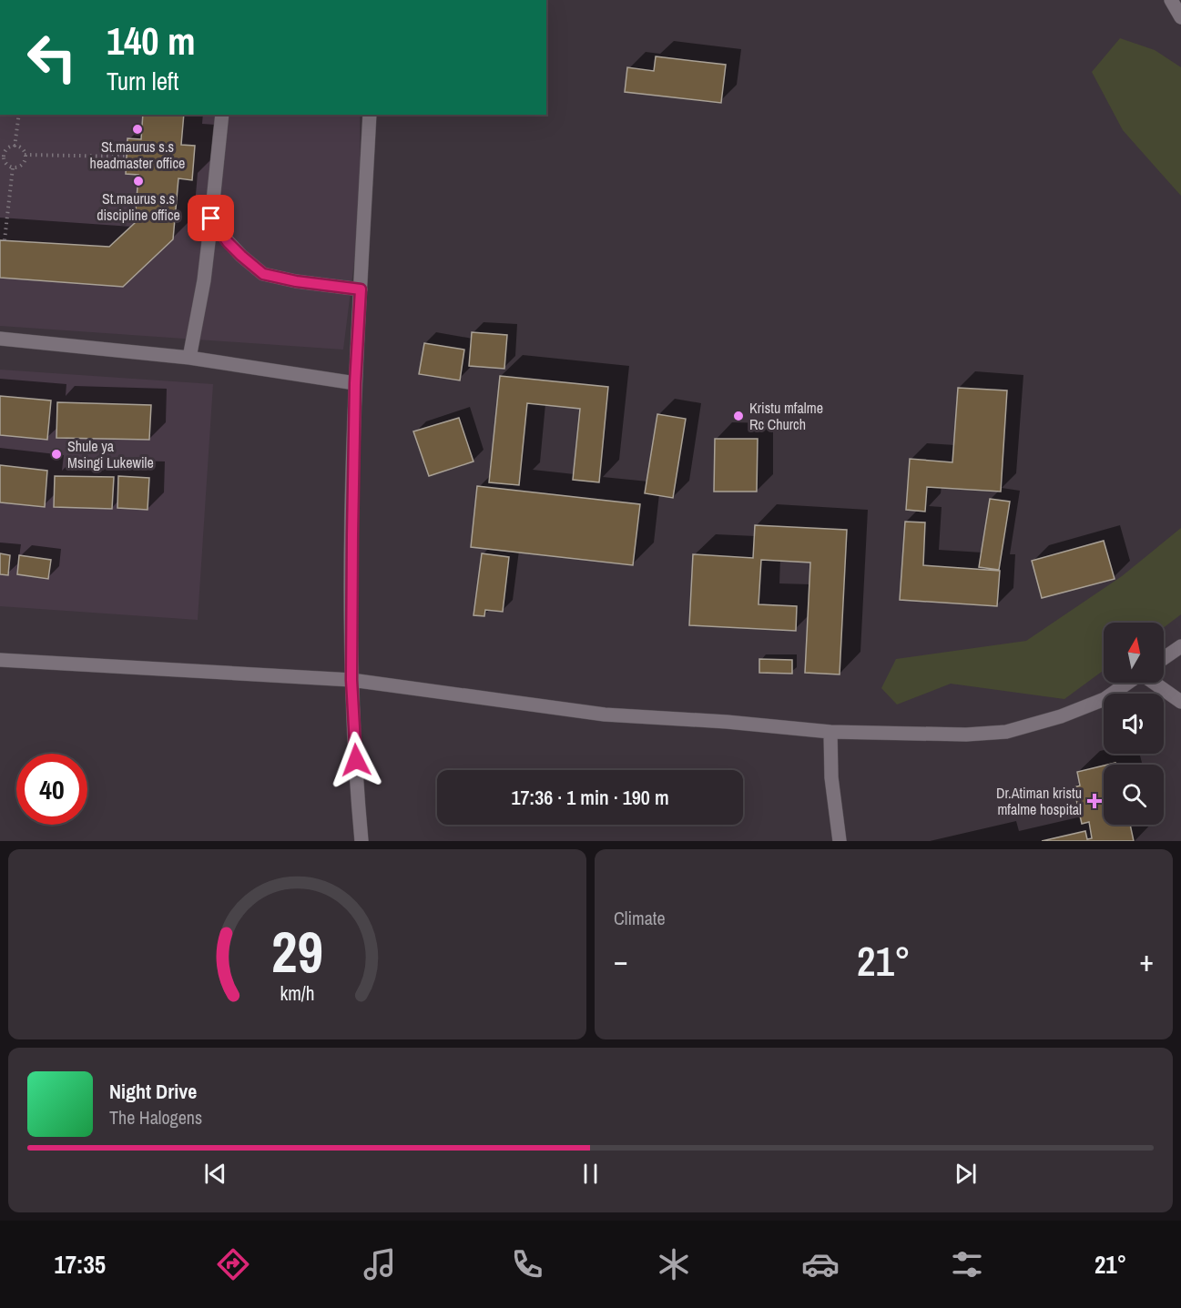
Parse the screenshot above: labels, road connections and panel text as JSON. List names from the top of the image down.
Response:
{
  "places": {
    "other": [
      "St.maurus s.s headmaster office",
      "St.maurus s.s discipline office",
      "Kristu mfalme Rc Church",
      "Shule ya Msingi Lukewile"
    ],
    "health": ["Dr.Atiman kristu mfalme hospital"]
  },
  "north": "top",
  "page": {
    "turn": ["140 m", "Turn left"],
    "limit": "40",
    "trip": "17:36 · 1 min · 190 m",
    "tile": "Climate",
    "heat": ["−", "21°", "+"],
    "song": ["Night Drive", "The Halogens"],
    "tabs": ["17:35", "21°"],
    "gauge": ["29", "km/h"]
  }
}
